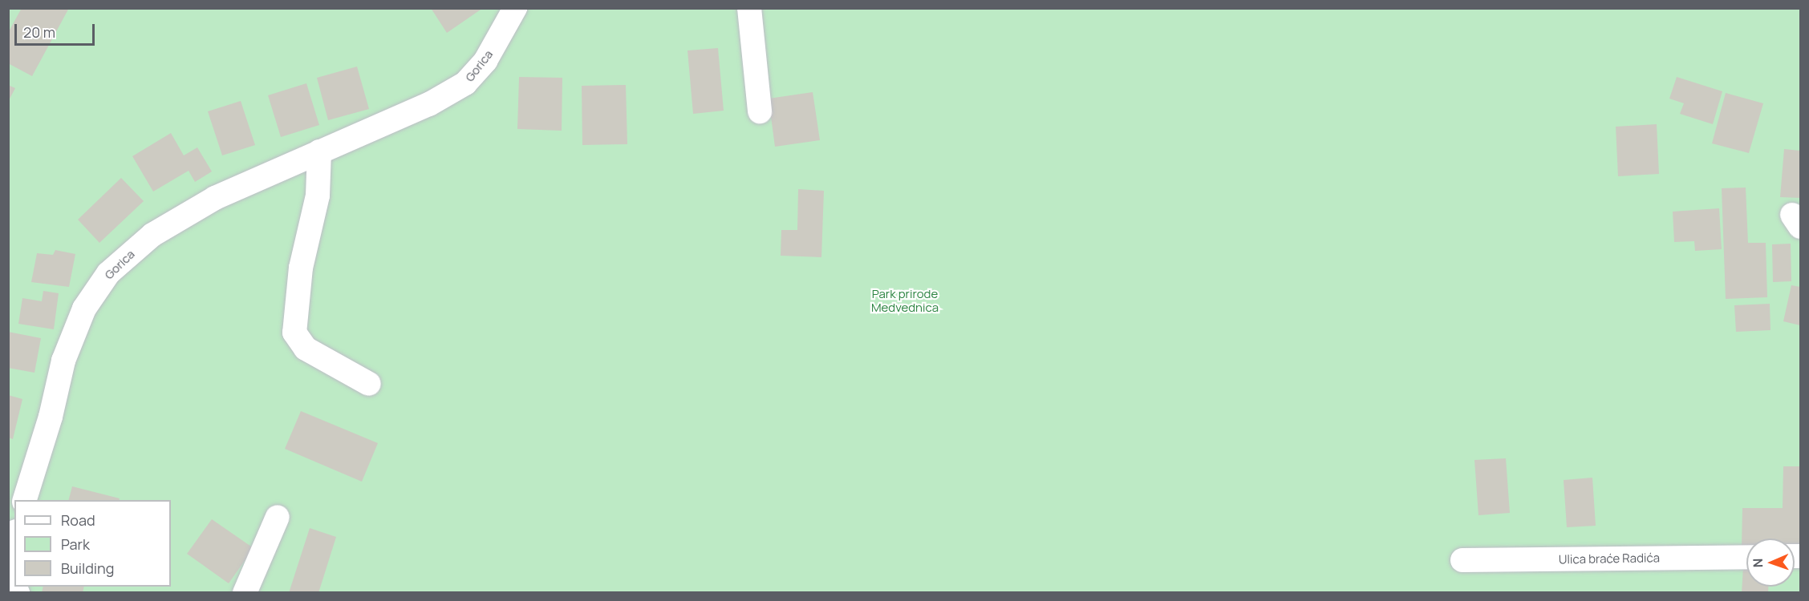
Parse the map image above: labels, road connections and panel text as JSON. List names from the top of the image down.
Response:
{
  "streets": {
    "street": ["Gorica", "Ulica braće Radića"]
  },
  "parks": ["Park prirode Medvednica"],
  "legend": ["Road", "Park", "Building"],
  "scale_bar": "20 m",
  "north": "left"
}
